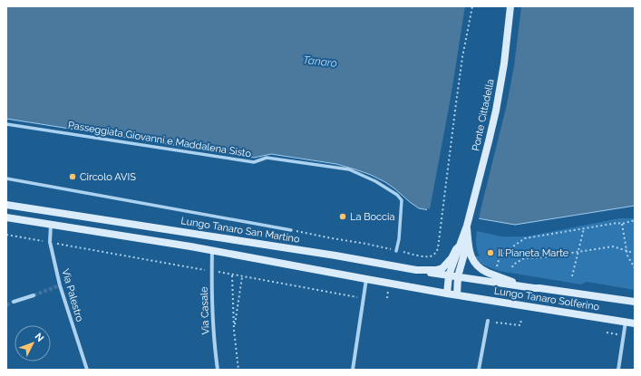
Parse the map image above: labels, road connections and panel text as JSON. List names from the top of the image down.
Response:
{
  "streets": {
    "main road": ["Ponte Cittadella", "Lungo Tanaro San Martino", "Lungo Tanaro Solferino"],
    "street": ["Passeggiata Giovanni e Maddalena Sisto", "Via Palestro", "Via Casale"]
  },
  "crossings": [
    ["Ponte Cittadella", "Lungo Tanaro San Martino"],
    ["Ponte Cittadella", "Lungo Tanaro Solferino"],
    ["Lungo Tanaro San Martino", "Lungo Tanaro Solferino"]
  ],
  "water": ["Tanaro"],
  "places": ["Circolo AVIS", "La Boccia", "Il Pianeta Marte"],
  "north": "top right"
}
